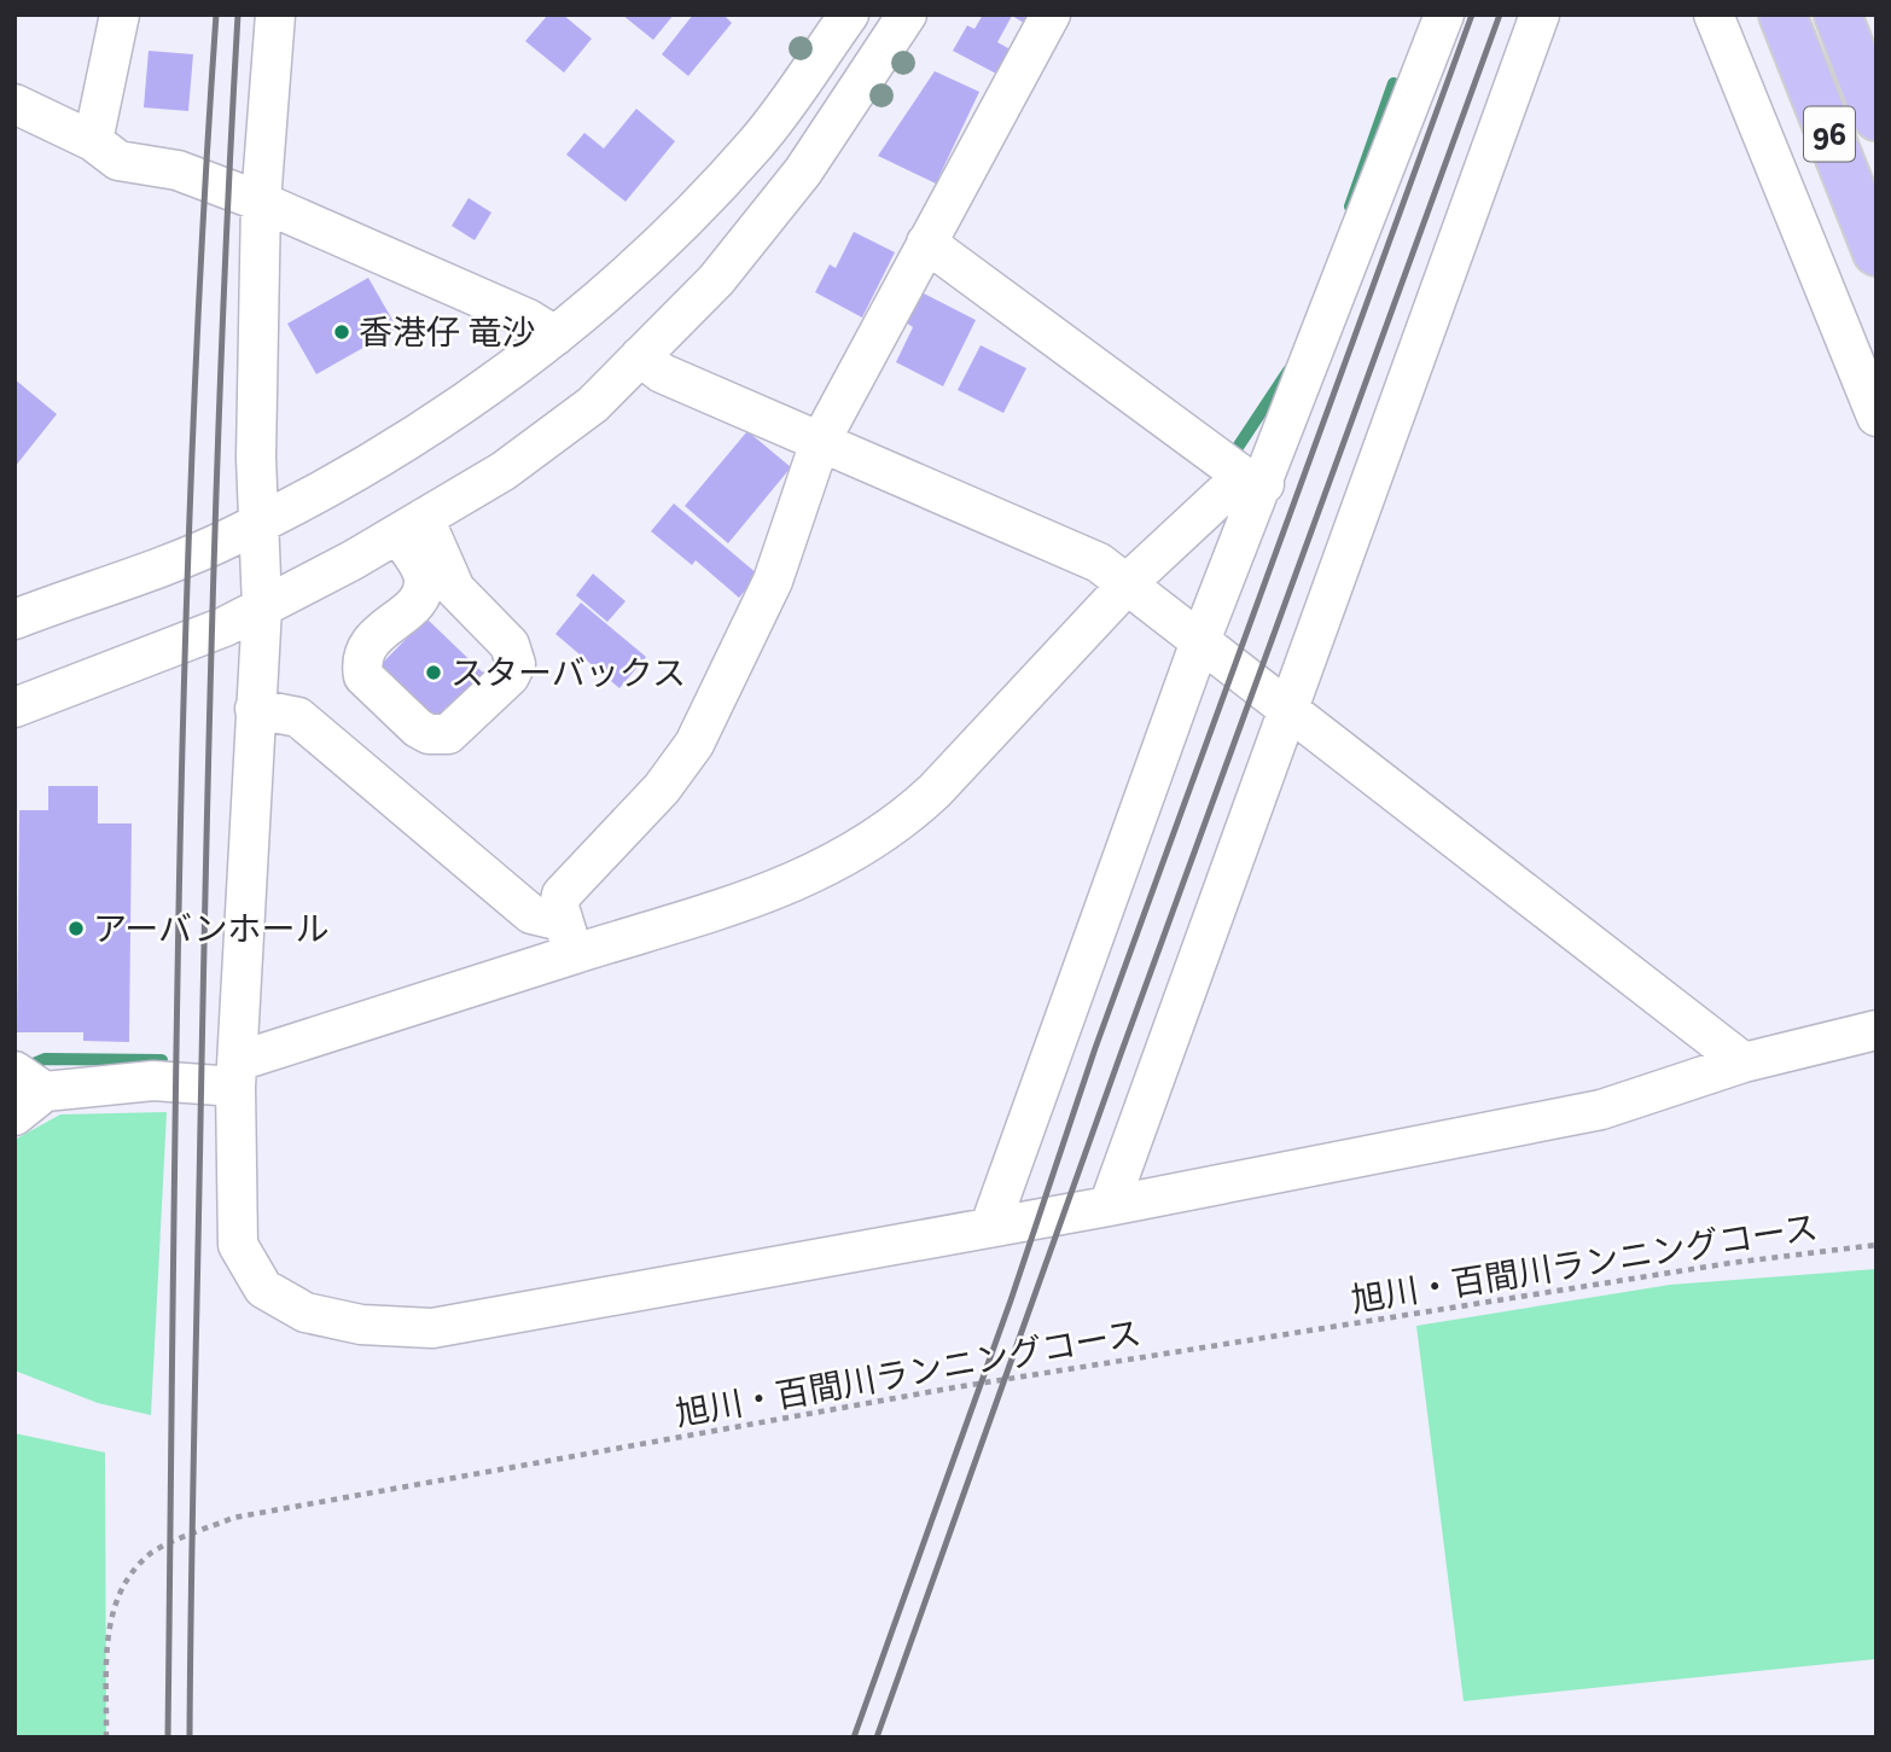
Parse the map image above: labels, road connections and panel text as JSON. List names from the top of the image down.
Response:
{
  "streets": {
    "main road": ["96"],
    "path": ["旭川・百間川ランニングコース"]
  },
  "places": ["香港仔 竜沙", "スターバックス", "アーバンホール"]
}
